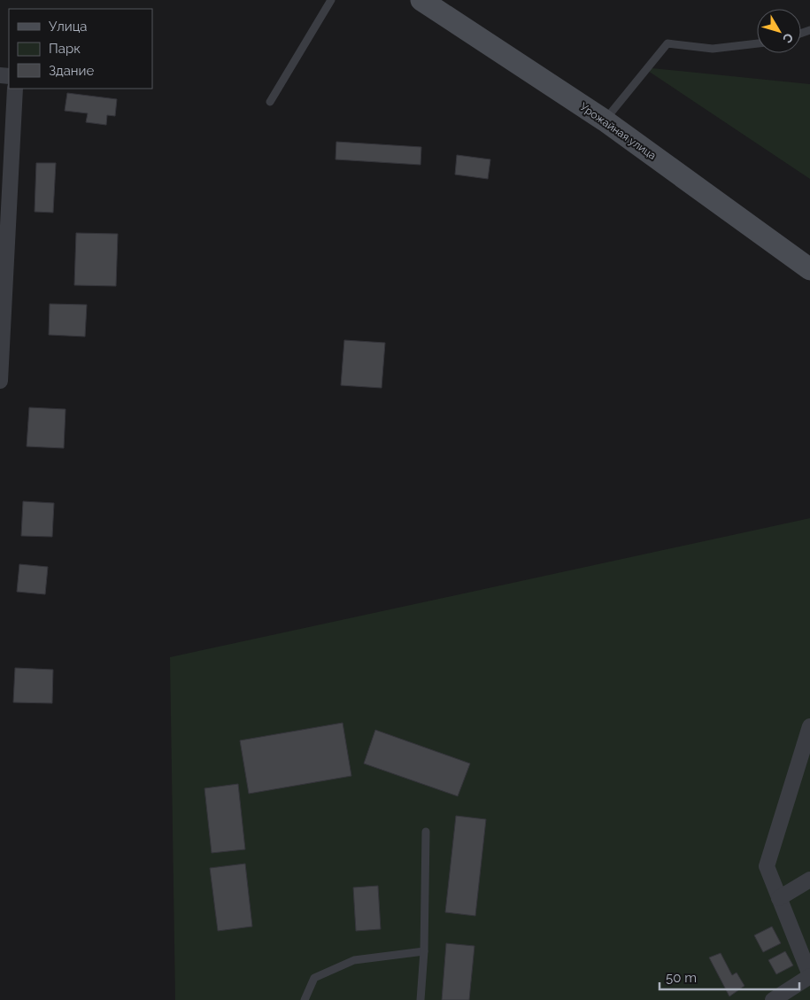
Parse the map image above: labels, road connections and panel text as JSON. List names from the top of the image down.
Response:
{
  "streets": {
    "main road": ["Урожайная улица"]
  },
  "legend": ["Улица", "Парк", "Здание"],
  "scale_bar": "50 m",
  "north": "bottom right"
}
